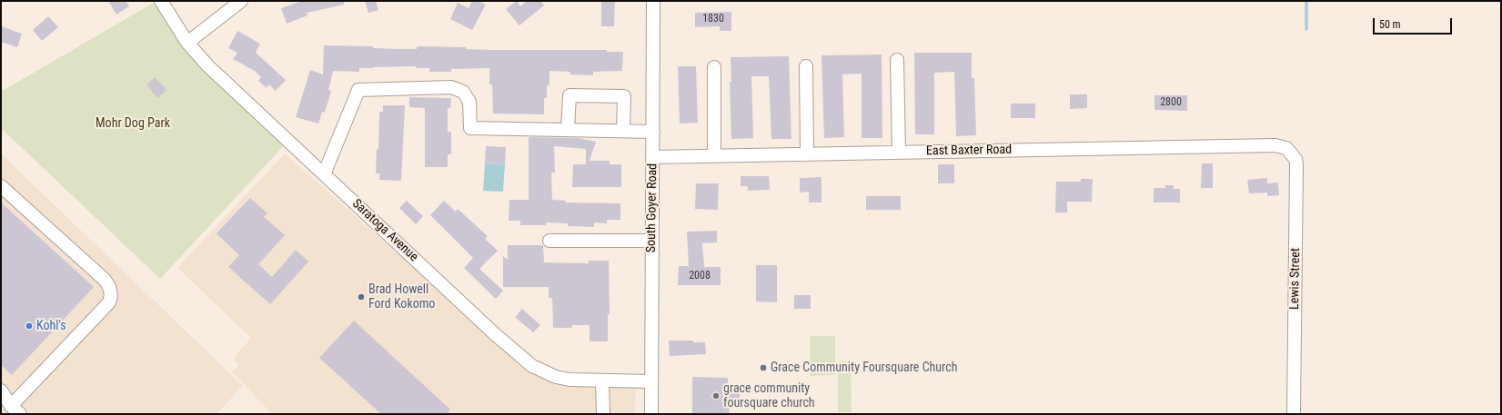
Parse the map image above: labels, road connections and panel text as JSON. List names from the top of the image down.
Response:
{
  "streets": {
    "street": [
      "East Baxter Road",
      "South Goyer Road",
      "Saratoga Avenue",
      "Lewis Street"
    ]
  },
  "crossings": [
    ["East Baxter Road", "South Goyer Road"],
    ["East Baxter Road", "Lewis Street"],
    ["South Goyer Road", "Saratoga Avenue"]
  ],
  "parks": ["Mohr Dog Park"],
  "places": [
    "Brad Howell Ford Kokomo",
    "Kohl's",
    "Grace Community Foursquare Church",
    "grace community foursquare church"
  ],
  "house_numbers": ["1830", "2800", "2008"],
  "scale_bar": "50 m"
}
